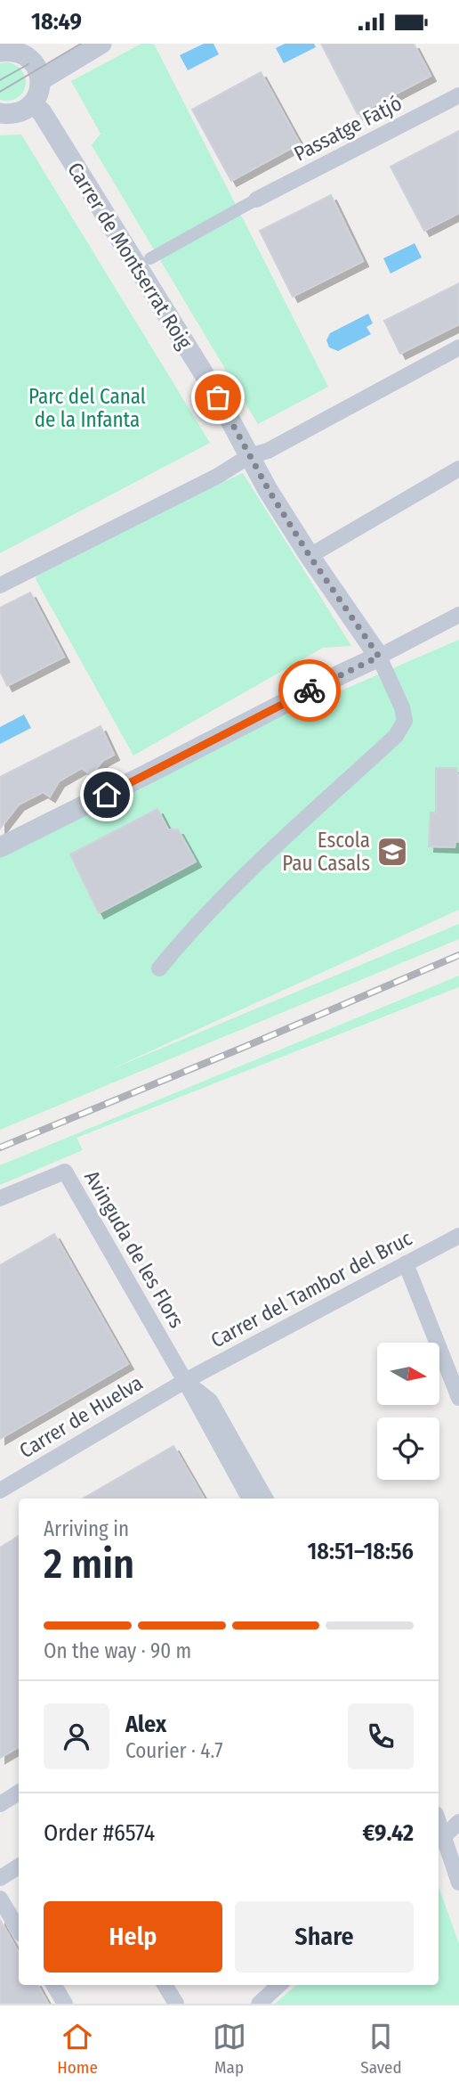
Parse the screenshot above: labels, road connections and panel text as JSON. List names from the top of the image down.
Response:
{
  "streets": {
    "street": [
      "Passatge Fatjó",
      "Carrer de Montserrat Roig",
      "Avinguda de les Flors",
      "Carrer del Tambor del Bruc",
      "Carrer de Huelva"
    ]
  },
  "crossings": [
    ["Avinguda de les Flors", "Carrer del Tambor del Bruc"],
    ["Avinguda de les Flors", "Carrer de Huelva"],
    ["Carrer del Tambor del Bruc", "Carrer de Huelva"]
  ],
  "parks": ["Parc del Canal de la Infanta"],
  "places": {
    "school or university": ["Escola Pau Casals"]
  },
  "north": "right",
  "page": {
    "status": "18:49",
    "heading": ["2 min", "Arriving in", "18:51–18:56"],
    "panel": [
      "Alex",
      "Courier · 4.7",
      "Order #6574",
      "€9.42"
    ],
    "bar": "On the way · 90 m",
    "buttons": ["Help", "Share"],
    "tabs": ["Home", "Map", "Saved"]
  }
}
